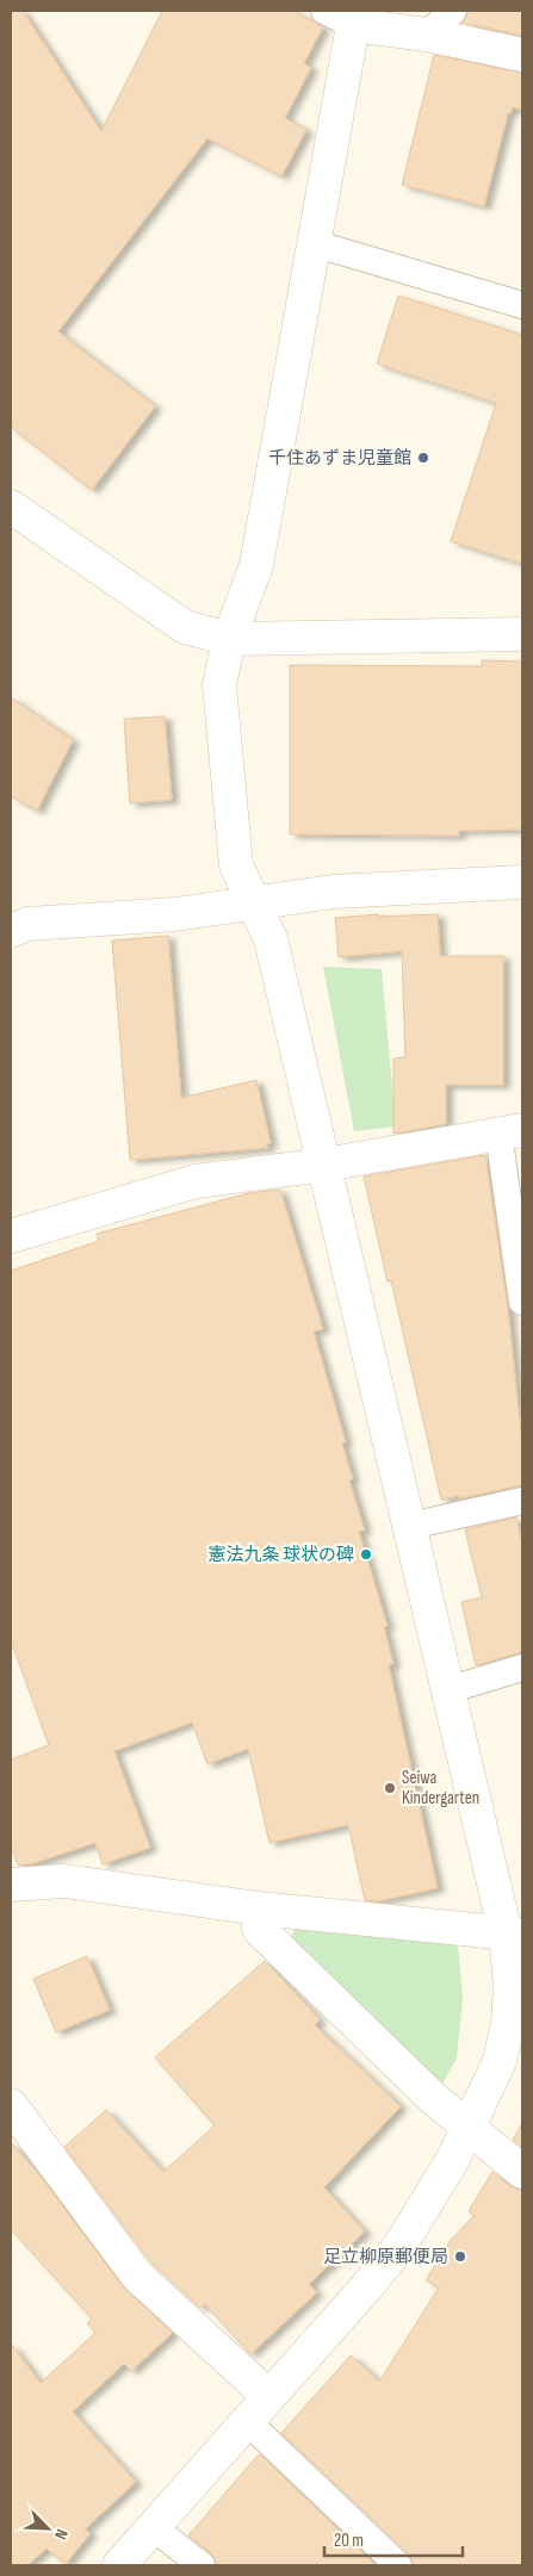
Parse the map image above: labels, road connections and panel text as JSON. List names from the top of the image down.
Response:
{
  "places": [
    "千住あずま児童館",
    "憲法九条 球状の碑",
    "Seiwa Kindergarten",
    "足立柳原郵便局"
  ],
  "scale_bar": "20 m",
  "north": "bottom right"
}
